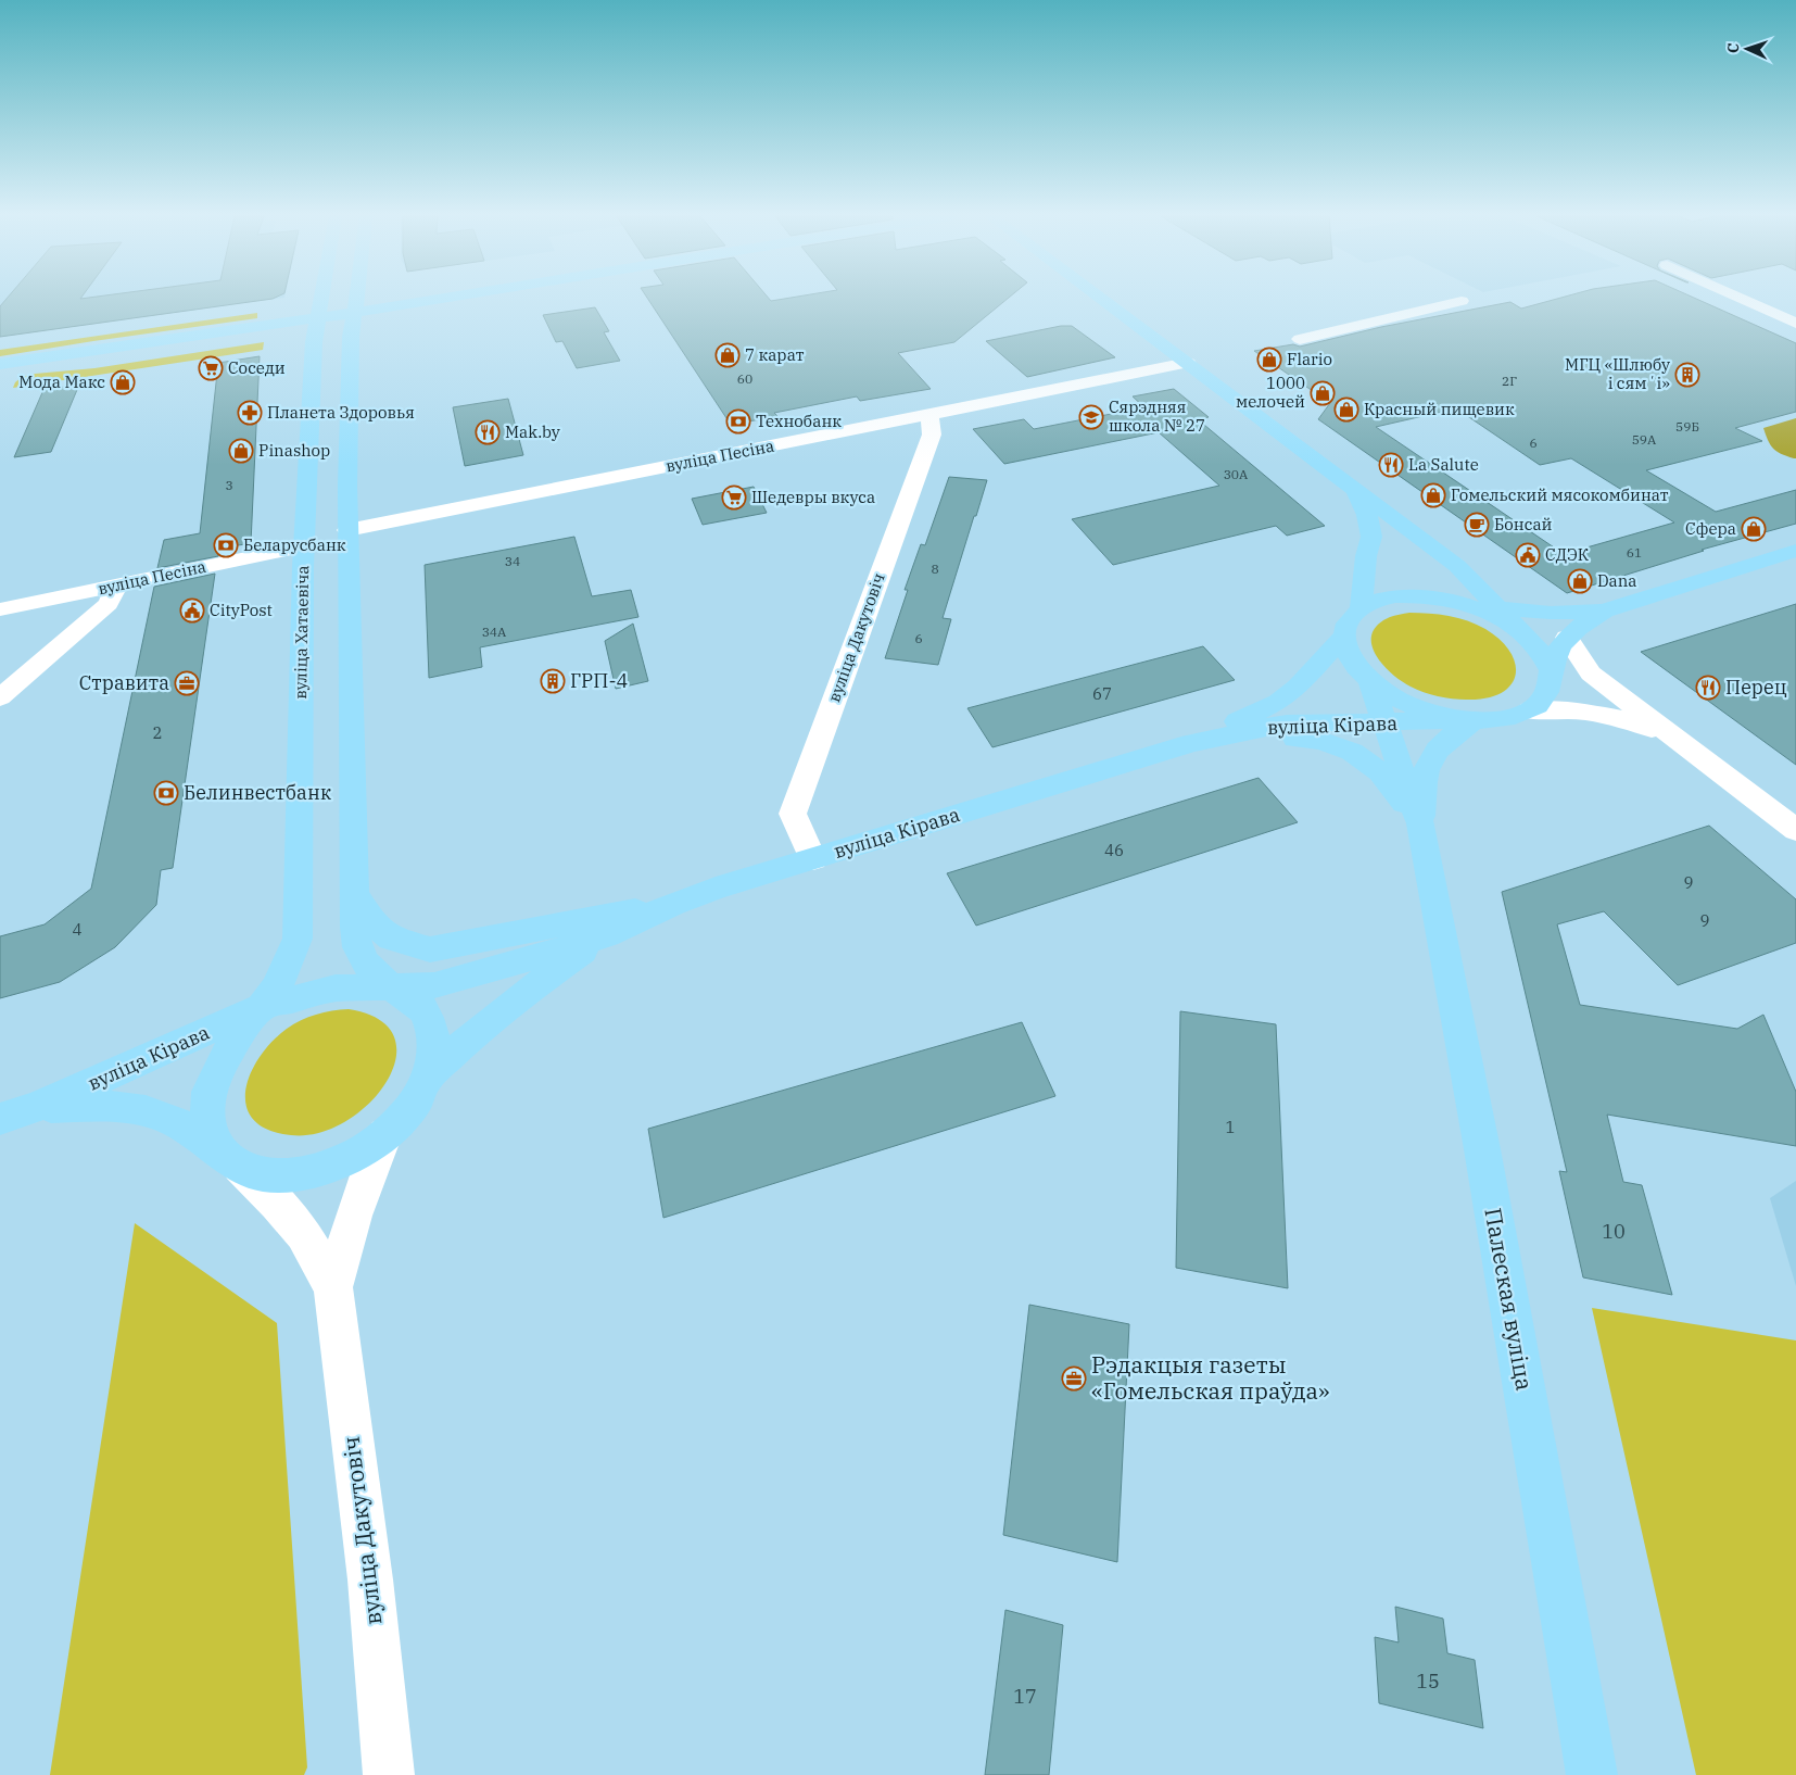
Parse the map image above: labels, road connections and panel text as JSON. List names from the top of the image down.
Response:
{
  "streets": {
    "main road": ["вуліца Хатаевіча", "вуліца Кірава", "Палеская вуліца"],
    "street": ["вуліца Песіна", "вуліца Дакутовіч"]
  },
  "crossings": [
    ["вуліца Песіна", "вуліца Хатаевіча"],
    ["вуліца Песіна", "вуліца Дакутовіч"],
    ["вуліца Хатаевіча", "вуліца Дакутовіч"],
    ["вуліца Хатаевіча", "вуліца Кірава"],
    ["вуліца Дакутовіч", "вуліца Кірава"],
    ["вуліца Кірава", "Палеская вуліца"]
  ],
  "places": {
    "shop": [
      "7 карат",
      "Flario",
      "Мода Макс",
      "1000 мелочей",
      "Красный пищевик",
      "Pinashop",
      "Гомельский мясокомбинат",
      "Сфера",
      "Dana"
    ],
    "supermarket": ["Соседи", "Шедевры вкуса"],
    "building": ["МГЦ «Шлюбу і сямʼі»", "ГРП-4"],
    "pharmacy": ["Планета Здоровья"],
    "school or university": ["Сярэдняя школа № 27"],
    "bank": ["Технобанк", "Беларусбанк", "Белинвестбанк"],
    "restaurant": ["Mak.by", "La Salute", "Перец"],
    "cafe": ["Бонсай"],
    "public building": ["СДЭК", "CityPost"],
    "office": ["Стравита", "Рэдакцыя газеты «Гомельская праўда»"]
  },
  "house_numbers": [
    "60",
    "2Г",
    "59Б",
    "59А",
    "6",
    "30А",
    "3",
    "61",
    "34",
    "8",
    "34А",
    "6",
    "67",
    "2",
    "46",
    "9",
    "9",
    "4",
    "1",
    "10",
    "15",
    "17"
  ],
  "north": "left"
}
